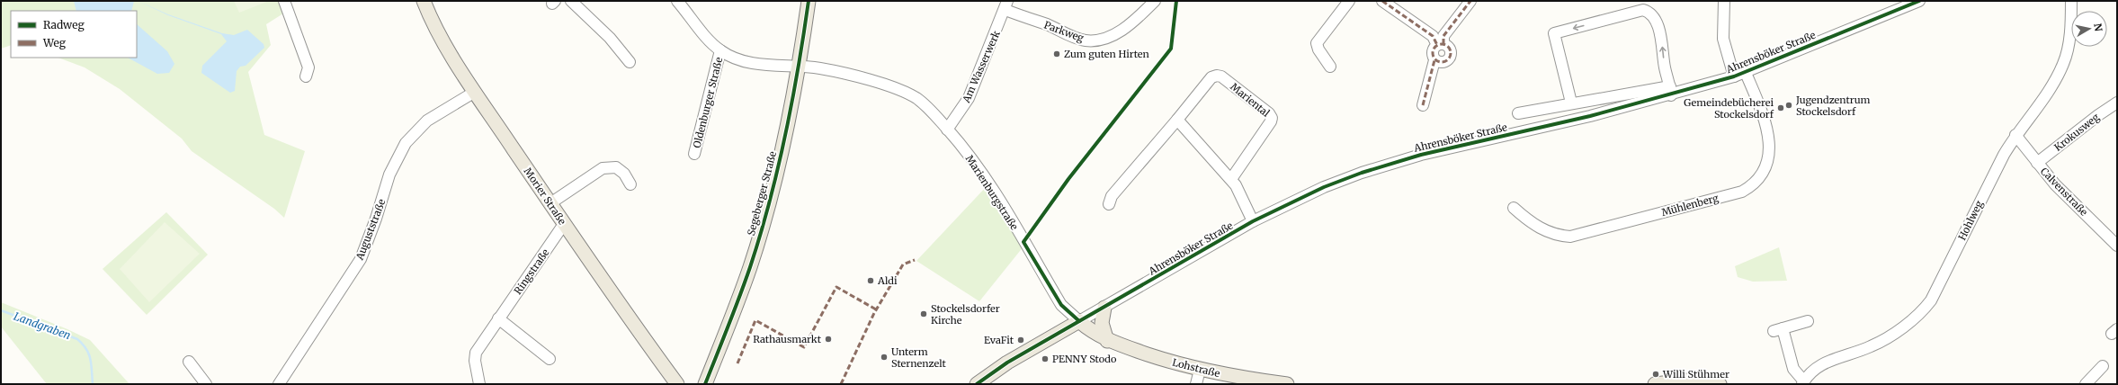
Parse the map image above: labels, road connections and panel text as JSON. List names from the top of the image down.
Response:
{
  "streets": {
    "main road": [
      "Ahrensböker Straße",
      "Segeberger Straße",
      "Morier Straße",
      "Lohstraße"
    ],
    "street": [
      "Parkweg",
      "Am Wasserwerk",
      "Mariental",
      "Oldenburger Straße",
      "Krokusweg",
      "Calvenstraße",
      "Marienburgstraße",
      "Mühlenberg",
      "Hohlweg",
      "Auguststraße",
      "Ringstraße"
    ]
  },
  "crossings": [
    ["Parkweg", "Am Wasserwerk"],
    ["Ahrensböker Straße", "Marienburgstraße"],
    ["Ahrensböker Straße", "Mühlenberg"],
    ["Ahrensböker Straße", "Lohstraße"],
    ["Am Wasserwerk", "Marienburgstraße"],
    ["Oldenburger Straße", "Marienburgstraße"],
    ["Krokusweg", "Calvenstraße"],
    ["Calvenstraße", "Hohlweg"],
    ["Marienburgstraße", "Segeberger Straße"],
    ["Marienburgstraße", "Lohstraße"],
    ["Morier Straße", "Auguststraße"],
    ["Morier Straße", "Ringstraße"]
  ],
  "water": ["Landgraben"],
  "places": [
    "Zum guten Hirten",
    "Jugendzentrum Stockelsdorf",
    "Gemeindebücherei Stockelsdorf",
    "Aldi",
    "Stockelsdorfer Kirche",
    "Rathausmarkt",
    "EvaFit",
    "Unterm Sternenzelt",
    "PENNY Stodo",
    "Willi Stühmer"
  ],
  "legend": ["Radweg", "Weg"],
  "north": "right"
}
